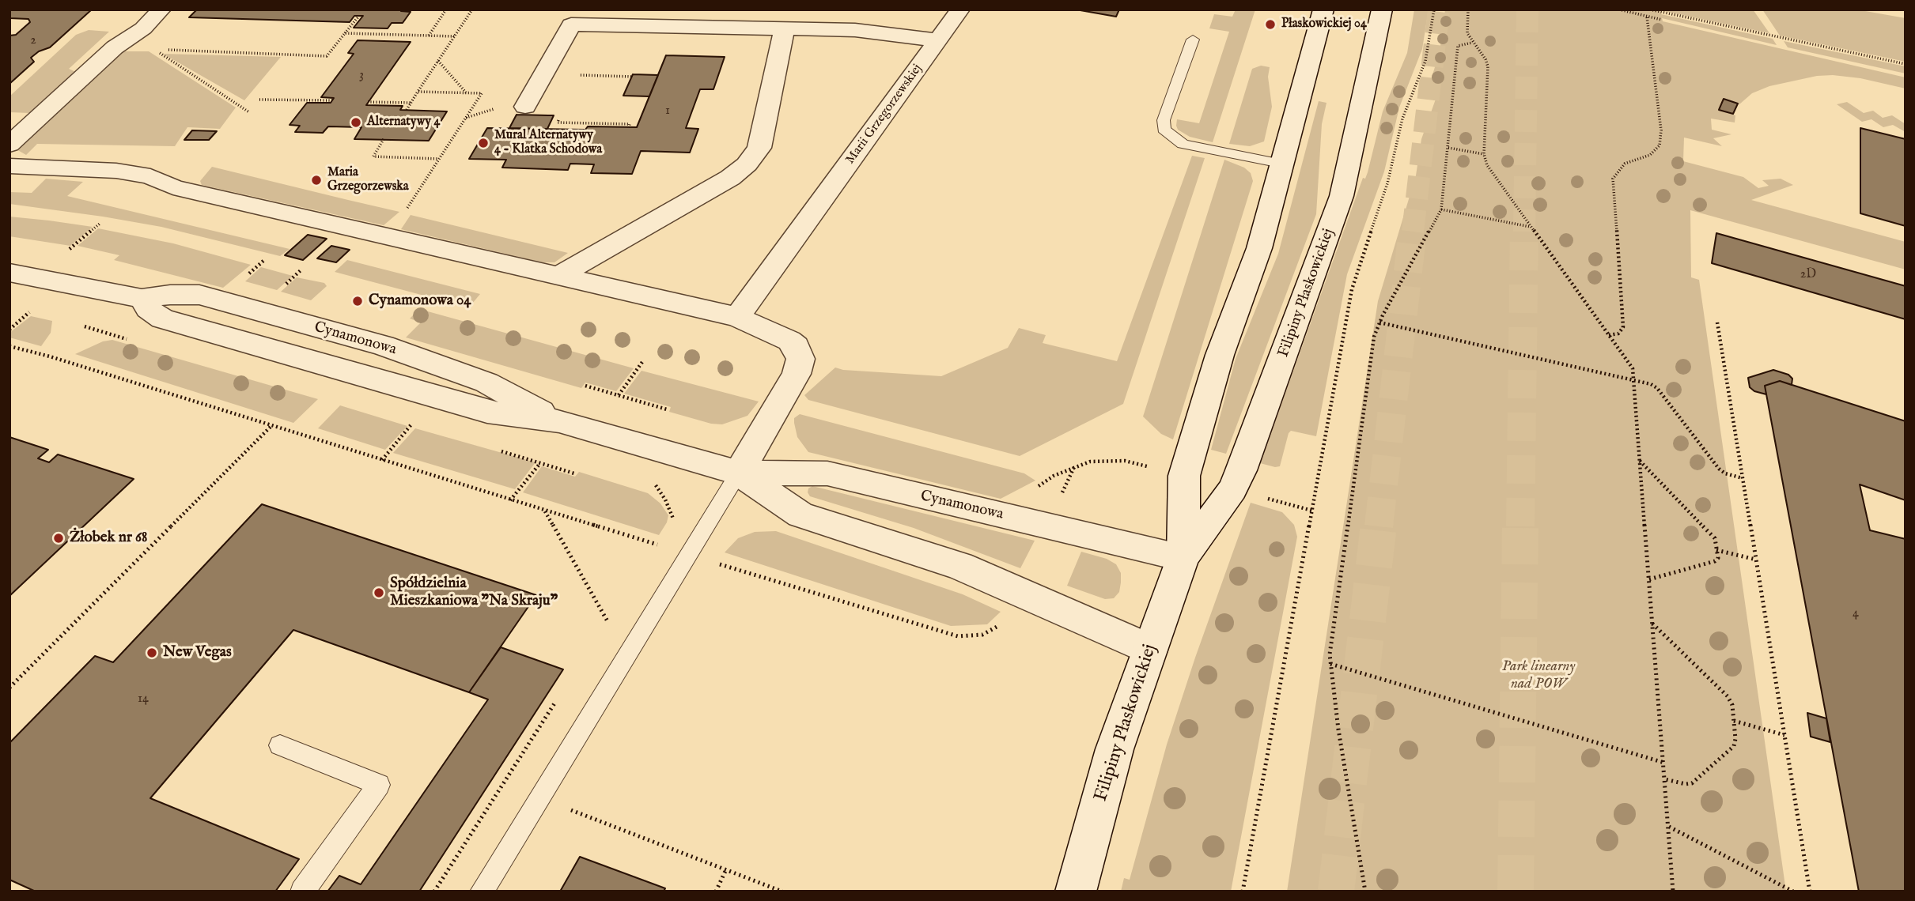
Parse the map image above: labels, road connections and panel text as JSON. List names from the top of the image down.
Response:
{
  "streets": {
    "street": ["Marii Grzegorzewskiej", "Filipiny Płaskowickiej", "Cynamonowa"]
  },
  "crossings": [
    ["Filipiny Płaskowickiej", "Cynamonowa"]
  ],
  "parks": ["Park linearny nad POW"],
  "places": [
    "Płaskowickiej 04",
    "Alternatywy 4",
    "Mural Alternatywy 4 - Klatka Schodowa",
    "Maria Grzegorzewska",
    "Cynamonowa 04",
    "Żłobek nr 68",
    "Spółdzielnia Mieszkaniowa \"Na Skraju\"",
    "New Vegas"
  ],
  "house_numbers": [
    "2",
    "3",
    "1",
    "2D",
    "4",
    "14"
  ]
}
